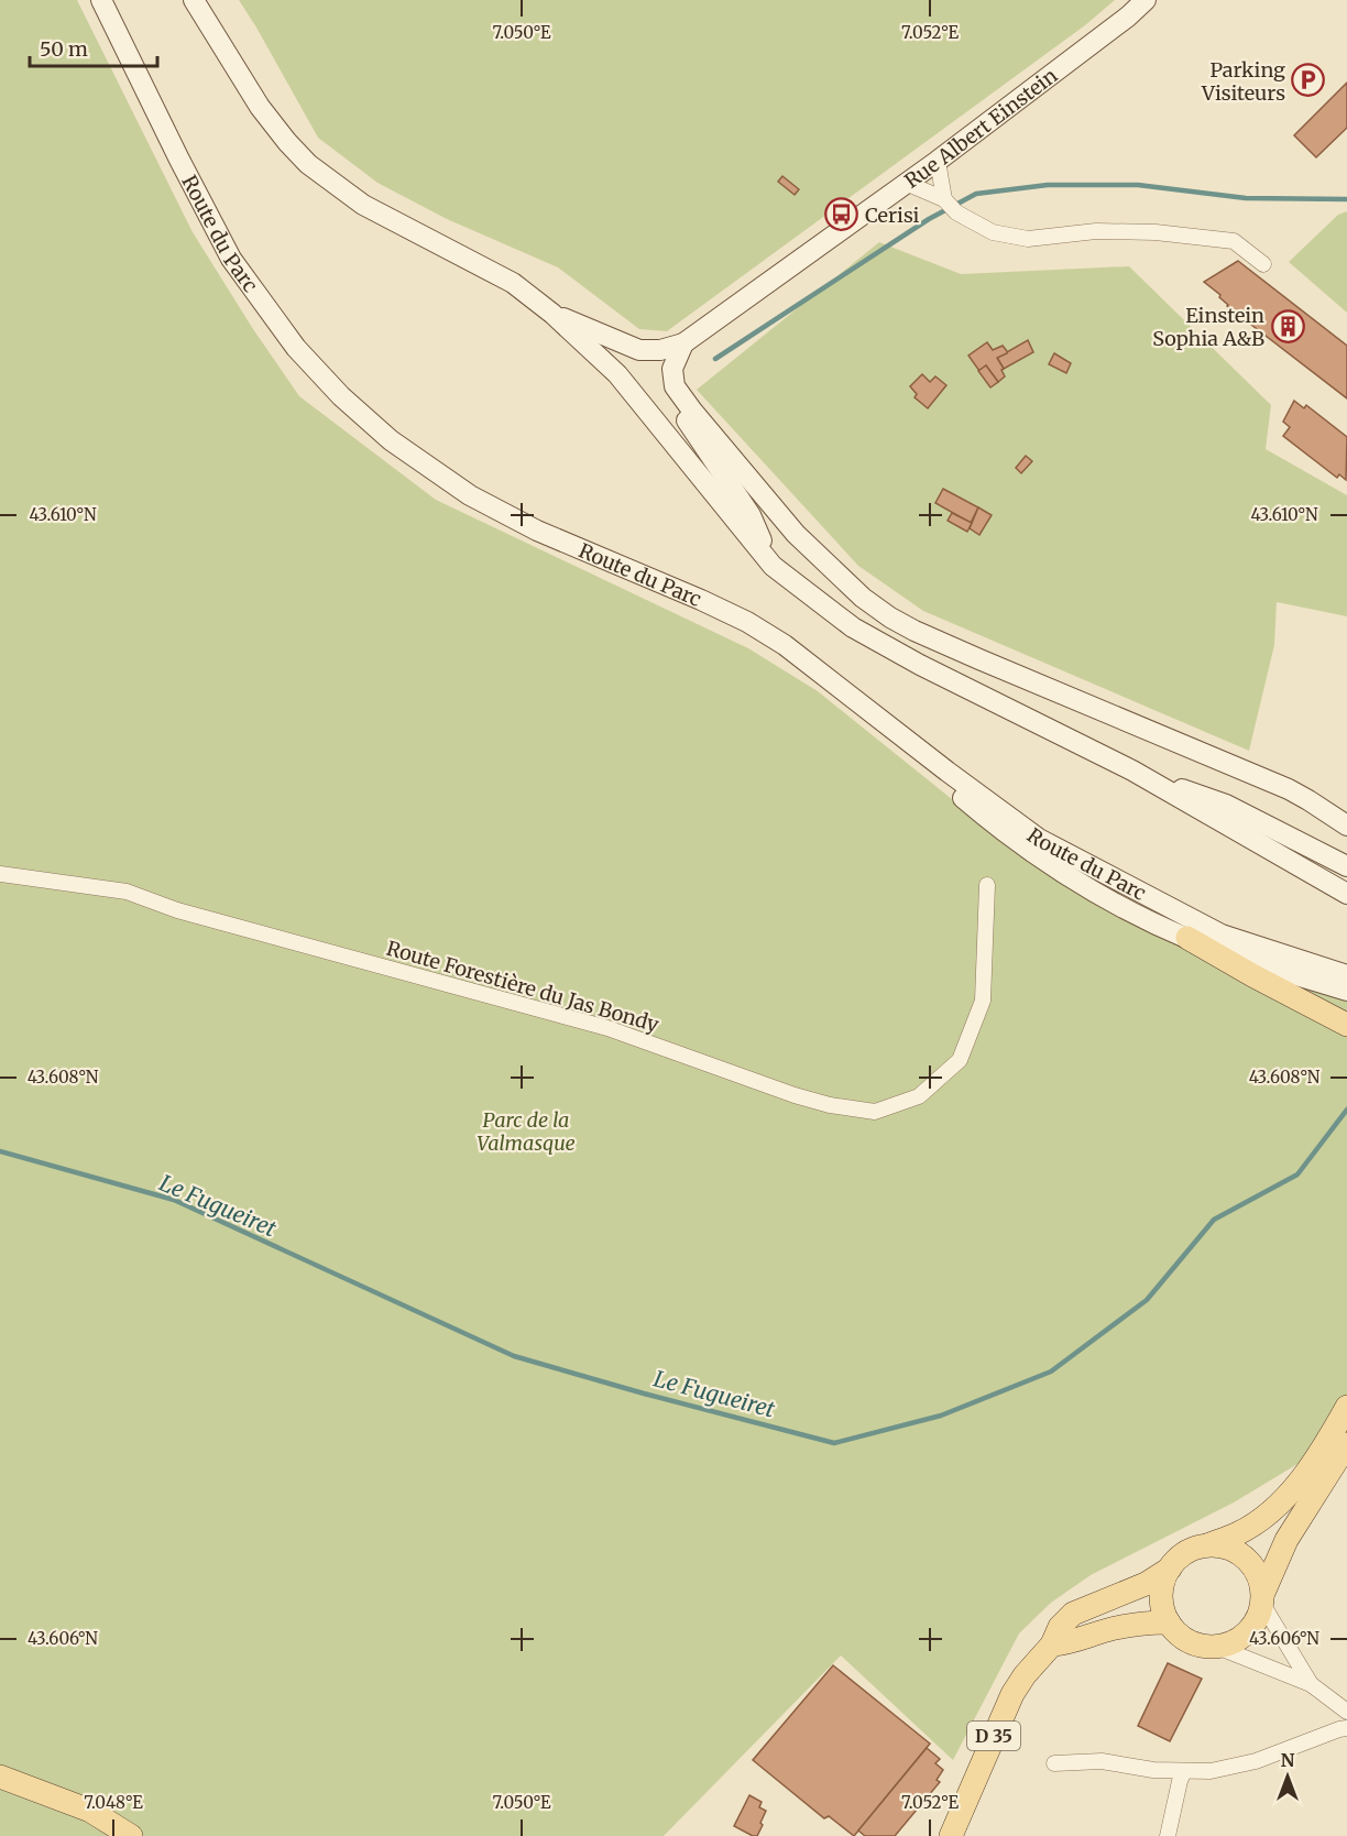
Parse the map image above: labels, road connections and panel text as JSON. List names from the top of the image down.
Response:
{
  "streets": {
    "main road": ["Rue Albert Einstein", "Route du Parc", "D 35"],
    "street": ["Route Forestière du Jas Bondy"]
  },
  "water": ["Le Fugueiret"],
  "parks": ["Parc de la Valmasque"],
  "places": {
    "parking": ["Parking Visiteurs"],
    "bus stop": ["Cerisi"],
    "building": ["Einstein Sophia A&B"]
  },
  "scale_bar": "50 m",
  "north": "top",
  "coordinates": [
    "7.050°E",
    "7.052°E",
    "43.610°N",
    "43.608°N",
    "43.606°N",
    "7.048°E"
  ]
}
